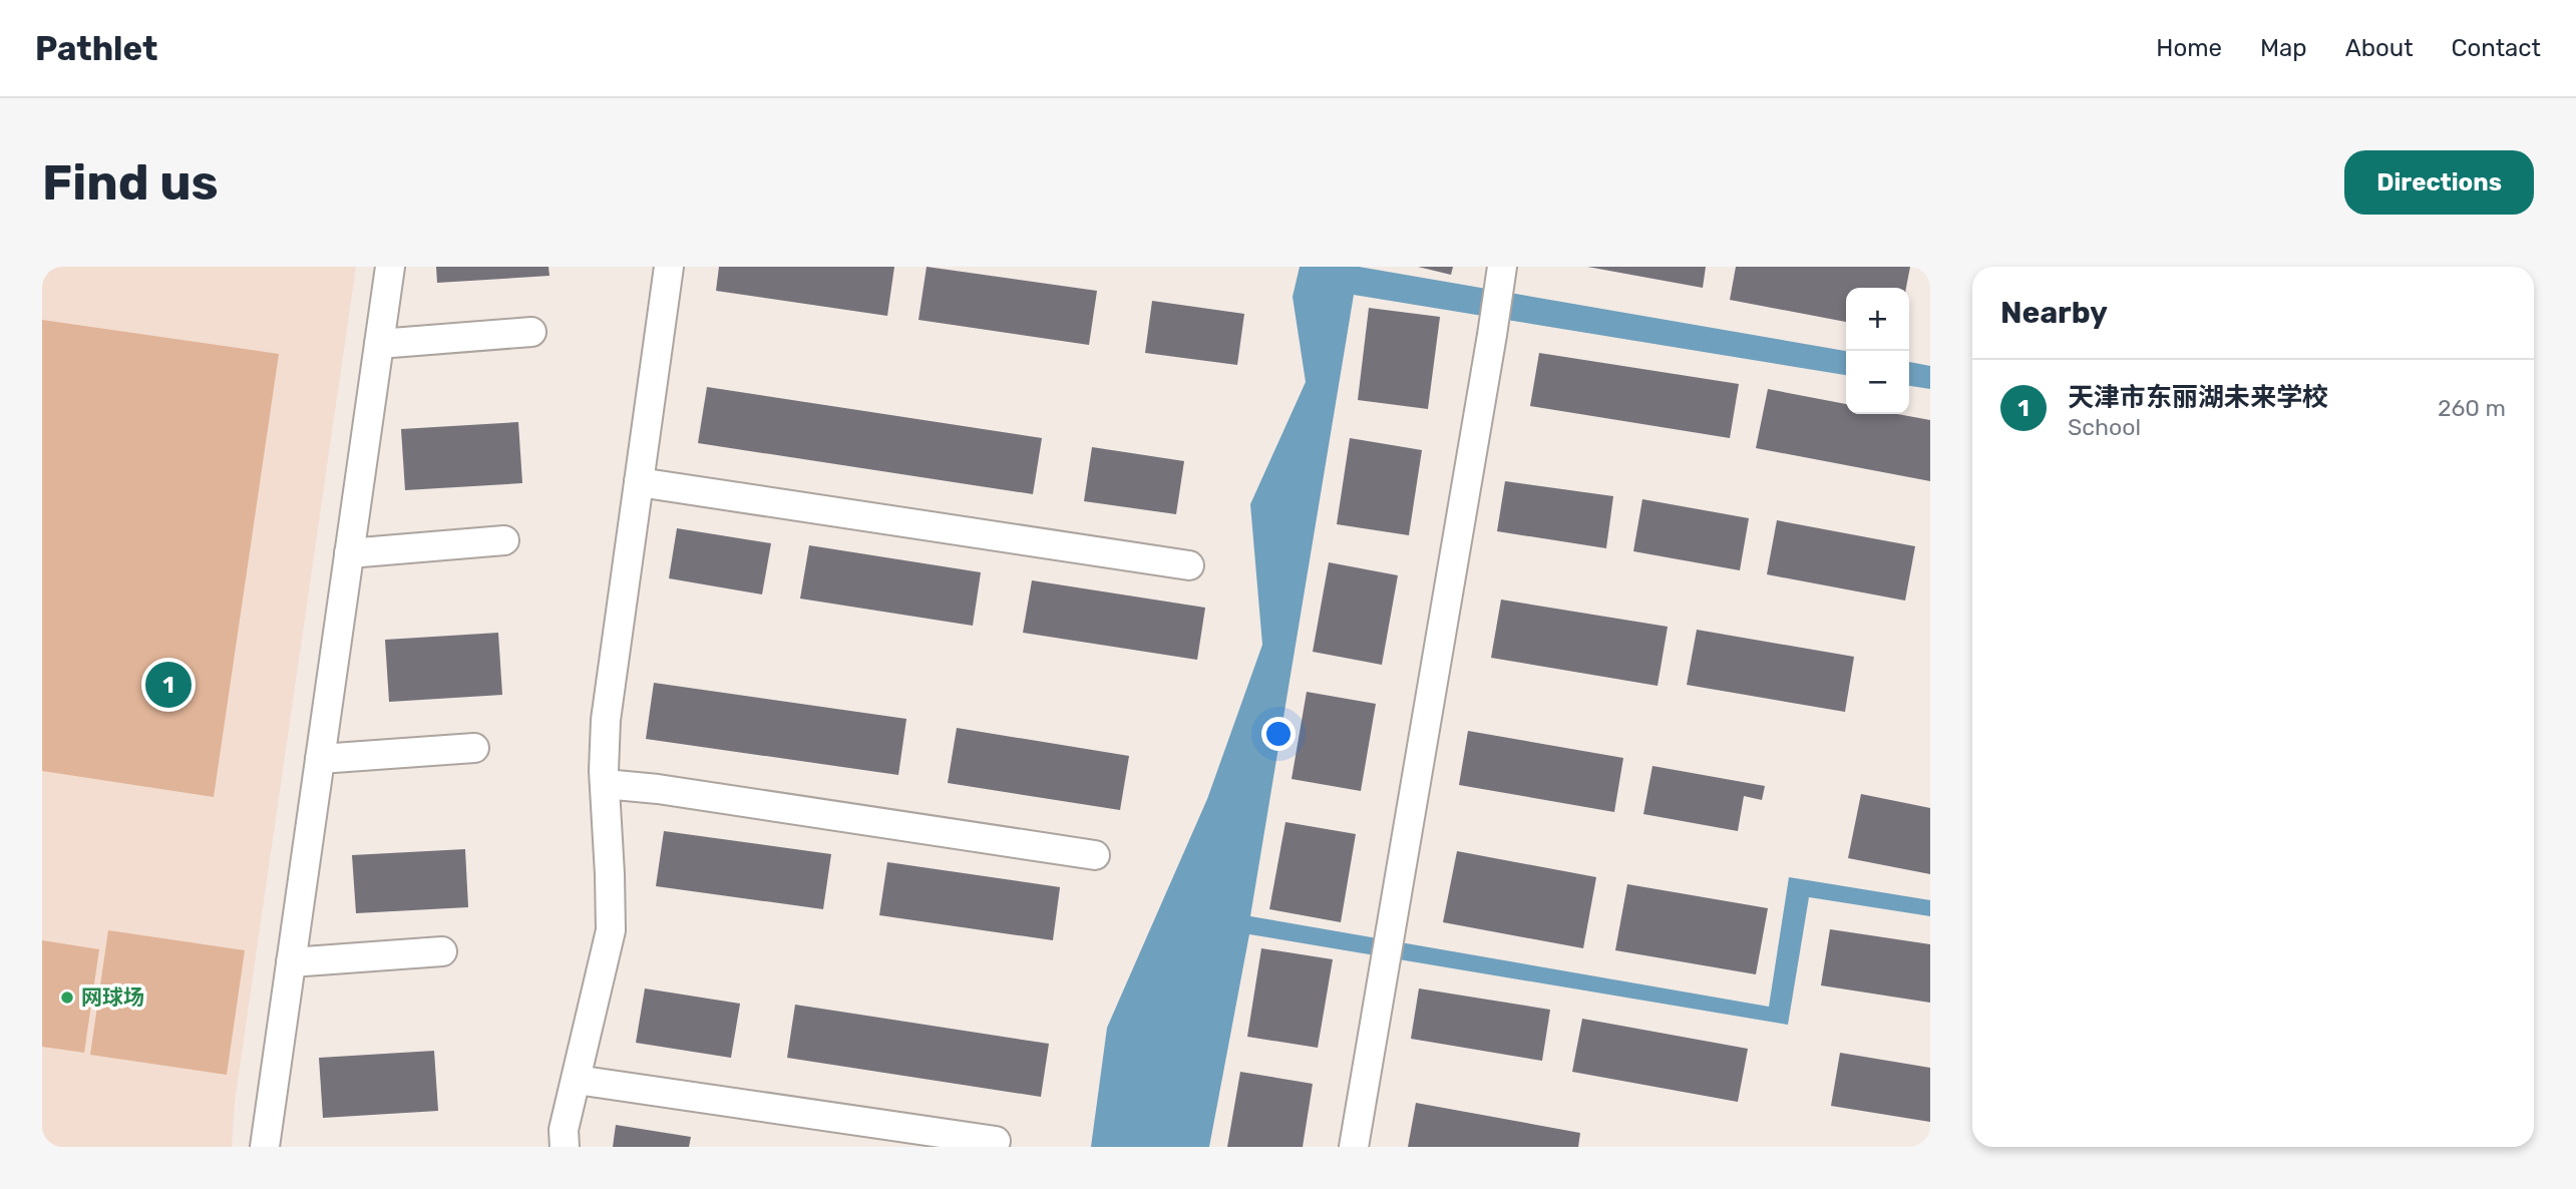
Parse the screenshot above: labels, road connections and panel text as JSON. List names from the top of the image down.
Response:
{
  "places": ["网球场"],
  "page": {
    "header": "Pathlet",
    "nav": [
      "Home",
      "Map",
      "About",
      "Contact"
    ],
    "buttons": "Directions",
    "title": "Find us",
    "heading": "Nearby",
    "map_buttons": ["+", "−"],
    "list": [
      {
        "mark": "1",
        "name": "天津市东丽湖未来学校",
        "note": "School",
        "value": "260 m"
      }
    ],
    "pins": "1"
  }
}
